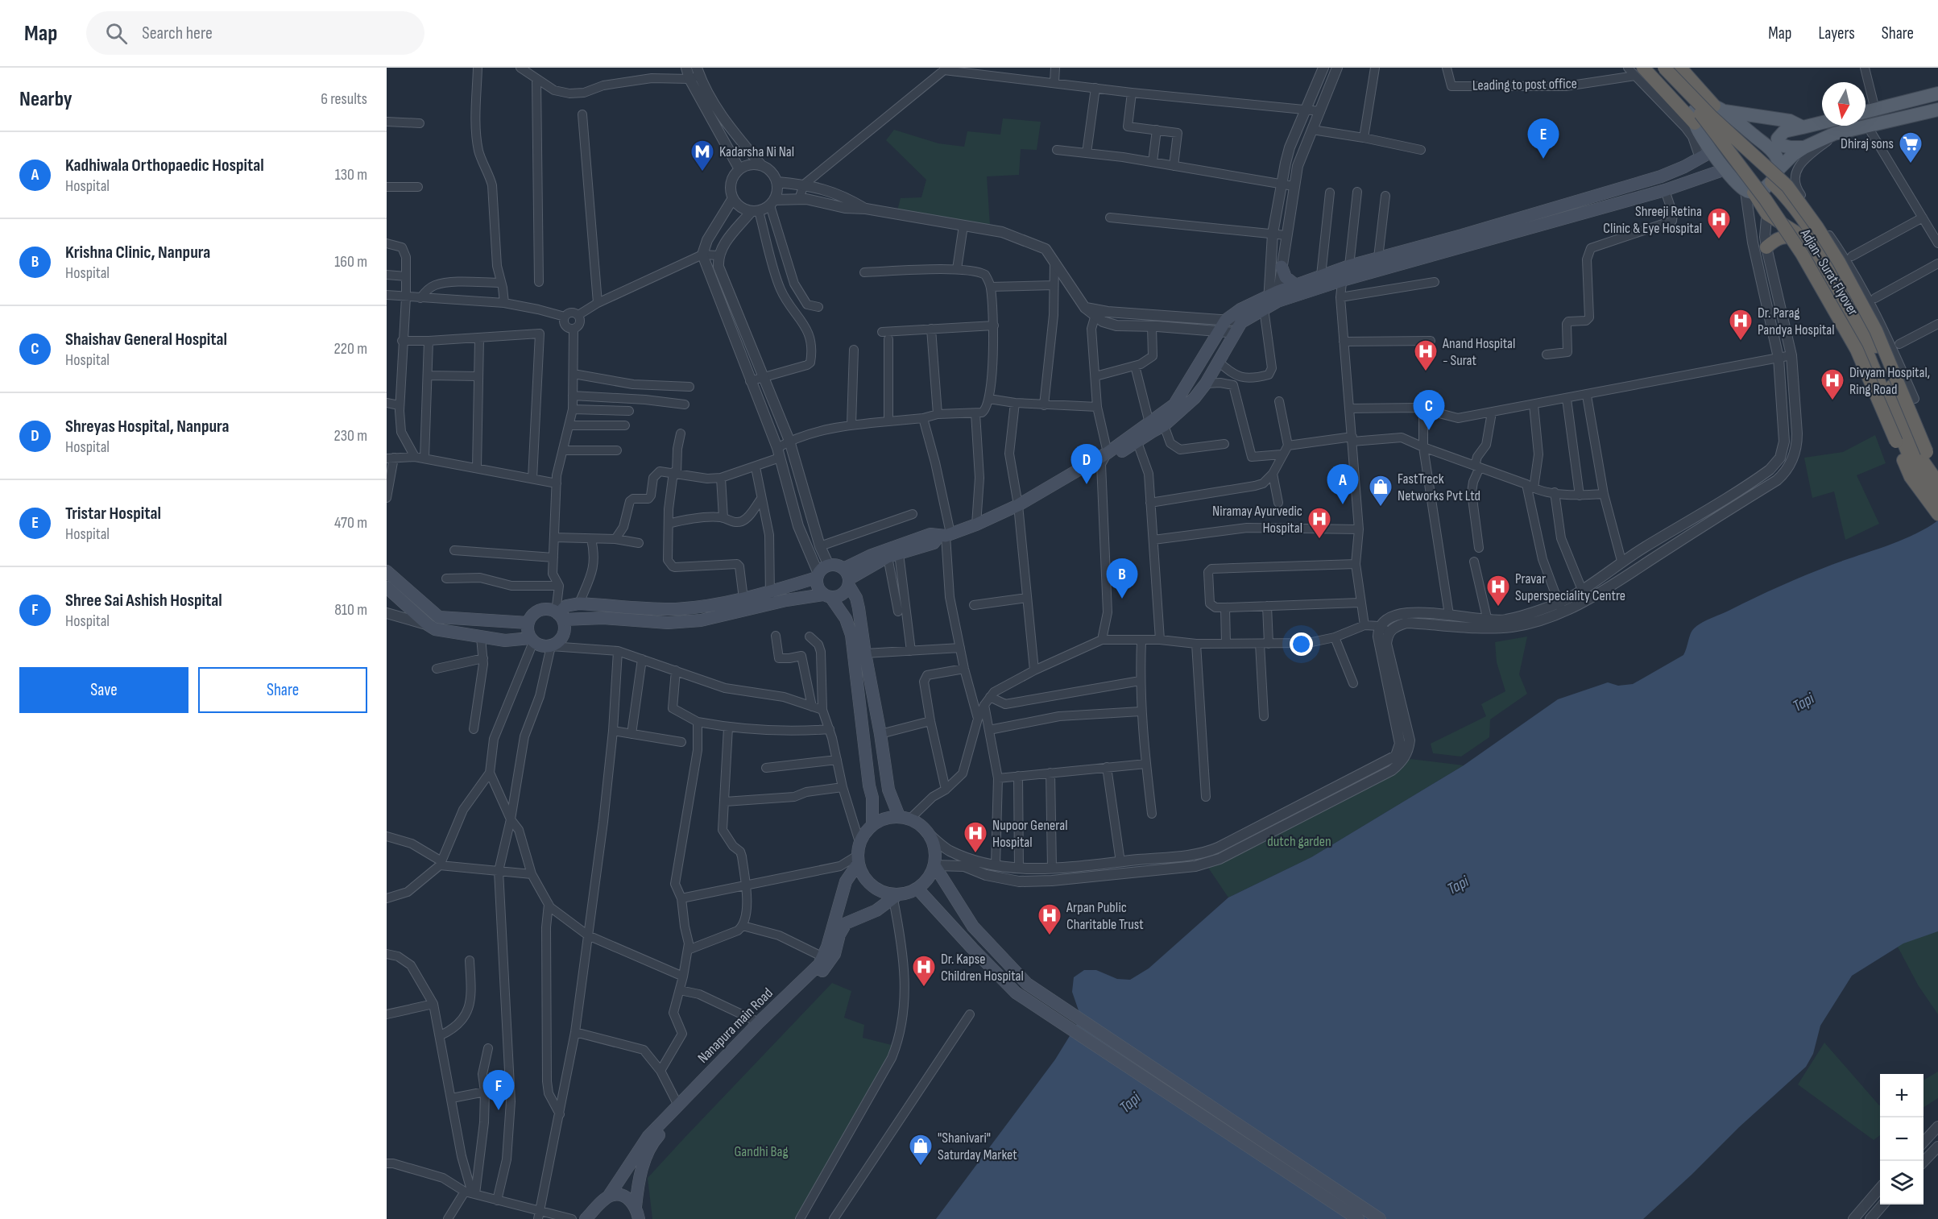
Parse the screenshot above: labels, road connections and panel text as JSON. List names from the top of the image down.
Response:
{
  "streets": {
    "highway": ["Adjan- Surat Flyover"],
    "main road": ["Nanapura main Road"],
    "street": ["Leading to post office"]
  },
  "water": ["Tapi"],
  "parks": ["dutch garden", "Gandhi Bag"],
  "places": {
    "supermarket": ["Dhiraj sons"],
    "metro station": ["Kadarsha Ni Nal"],
    "hospital": [
      "Shreeji Retina Clinic & Eye Hospital",
      "Dr. Parag Pandya Hospital",
      "Anand Hospital - Surat",
      "Divyam Hospital, Ring Road",
      "Niramay Ayurvedic Hospital",
      "Pravar Superspeciality Centre",
      "Nupoor General Hospital",
      "Arpan Public Charitable Trust",
      "Dr. Kapse Children Hospital"
    ],
    "shop": ["FastTreck Networks Pvt Ltd", "\"Shanivari\" Saturday Market"]
  },
  "north": "bottom",
  "page": {
    "header": "Map",
    "search": "Search here",
    "nav": ["Map", "Layers", "Share"],
    "heading": ["Nearby", "6 results"],
    "pins": [
      "E",
      "C",
      "D",
      "A",
      "B",
      "F"
    ],
    "list": [
      {
        "mark": "A",
        "name": "Kadhiwala Orthopaedic Hospital",
        "note": "Hospital",
        "value": "130 m"
      },
      {
        "mark": "B",
        "name": "Krishna Clinic, Nanpura",
        "note": "Hospital",
        "value": "160 m"
      },
      {
        "mark": "C",
        "name": "Shaishav General Hospital",
        "note": "Hospital",
        "value": "220 m"
      },
      {
        "mark": "D",
        "name": "Shreyas Hospital, Nanpura",
        "note": "Hospital",
        "value": "230 m"
      },
      {
        "mark": "E",
        "name": "Tristar Hospital",
        "note": "Hospital",
        "value": "470 m"
      },
      {
        "mark": "F",
        "name": "Shree Sai Ashish Hospital",
        "note": "Hospital",
        "value": "810 m"
      }
    ],
    "buttons": ["Save", "Share"],
    "map_buttons": ["+", "−"]
  }
}
